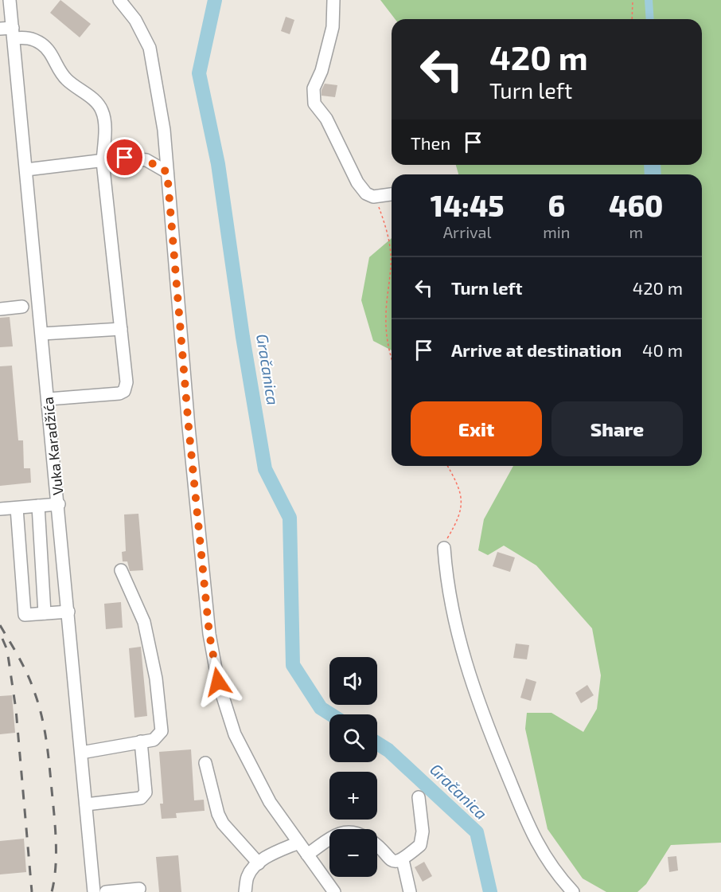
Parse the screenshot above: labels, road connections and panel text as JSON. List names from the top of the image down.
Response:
{
  "streets": {
    "street": ["Vuka Karadžića"]
  },
  "water": ["Gračanica"],
  "page": {
    "turn": ["420 m", "Turn left"],
    "then": "Then",
    "eta": [
      "14:45",
      "Arrival",
      "6",
      "min",
      "460",
      "m"
    ],
    "list": [
      {
        "name": "Turn left",
        "value": "420 m"
      },
      {
        "name": "Arrive at destination",
        "value": "40 m"
      }
    ],
    "buttons": ["Exit", "Share"],
    "map_buttons": ["+", "−"]
  }
}
